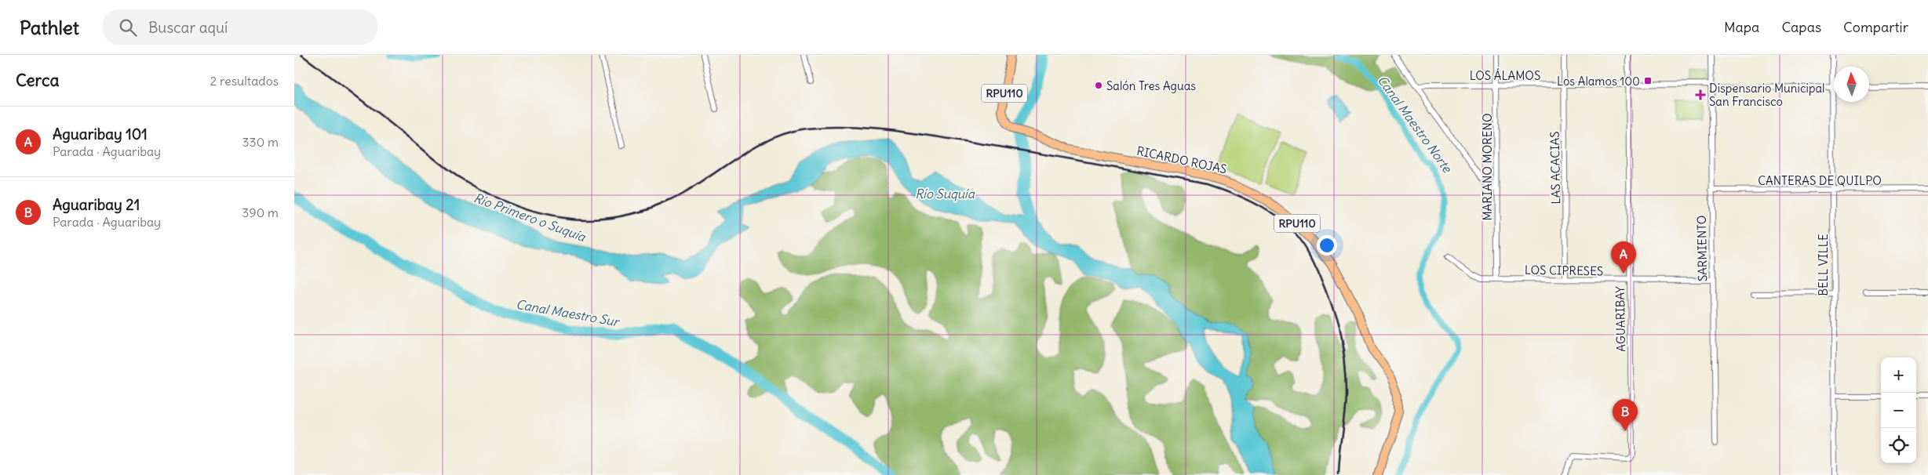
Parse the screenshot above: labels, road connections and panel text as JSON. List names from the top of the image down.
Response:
{
  "streets": {
    "main road": ["RPU110", "RICARDO ROJAS"],
    "street": [
      "LOS ÁLAMOS",
      "MARIANO MORENO",
      "LAS ACACIAS",
      "CANTERAS DE QUILPO",
      "SARMIENTO",
      "BELL VILLE",
      "LOS CIPRESES",
      "AGUARIBAY"
    ]
  },
  "crossings": [
    ["LOS ÁLAMOS", "MARIANO MORENO"],
    ["LOS ÁLAMOS", "LAS ACACIAS"],
    ["LOS ÁLAMOS", "SARMIENTO"],
    ["LOS ÁLAMOS", "BELL VILLE"],
    ["LOS ÁLAMOS", "AGUARIBAY"],
    ["MARIANO MORENO", "LOS CIPRESES"],
    ["LAS ACACIAS", "LOS CIPRESES"],
    ["CANTERAS DE QUILPO", "SARMIENTO"],
    ["CANTERAS DE QUILPO", "BELL VILLE"],
    ["SARMIENTO", "LOS CIPRESES"],
    ["LOS CIPRESES", "AGUARIBAY"]
  ],
  "water": [
    "Canal Maestro Norte",
    "Río Suquía",
    "Río Primero o Suquía",
    "Canal Maestro Sur"
  ],
  "places": {
    "transit": ["Los Alamos 100"],
    "other": ["Salón Tres Aguas"],
    "health": ["Dispensario Municipal San Francisco"]
  },
  "north": "top",
  "page": {
    "header": "Pathlet",
    "search": "Buscar aquí",
    "nav": ["Mapa", "Capas", "Compartir"],
    "heading": ["Cerca", "2 resultados"],
    "list": [
      {
        "mark": "A",
        "name": "Aguaribay 101",
        "note": "Parada · Aguaribay",
        "value": "330 m"
      },
      {
        "mark": "B",
        "name": "Aguaribay 21",
        "note": "Parada · Aguaribay",
        "value": "390 m"
      }
    ],
    "pins": ["A", "B"],
    "map_buttons": ["+", "−"]
  }
}
